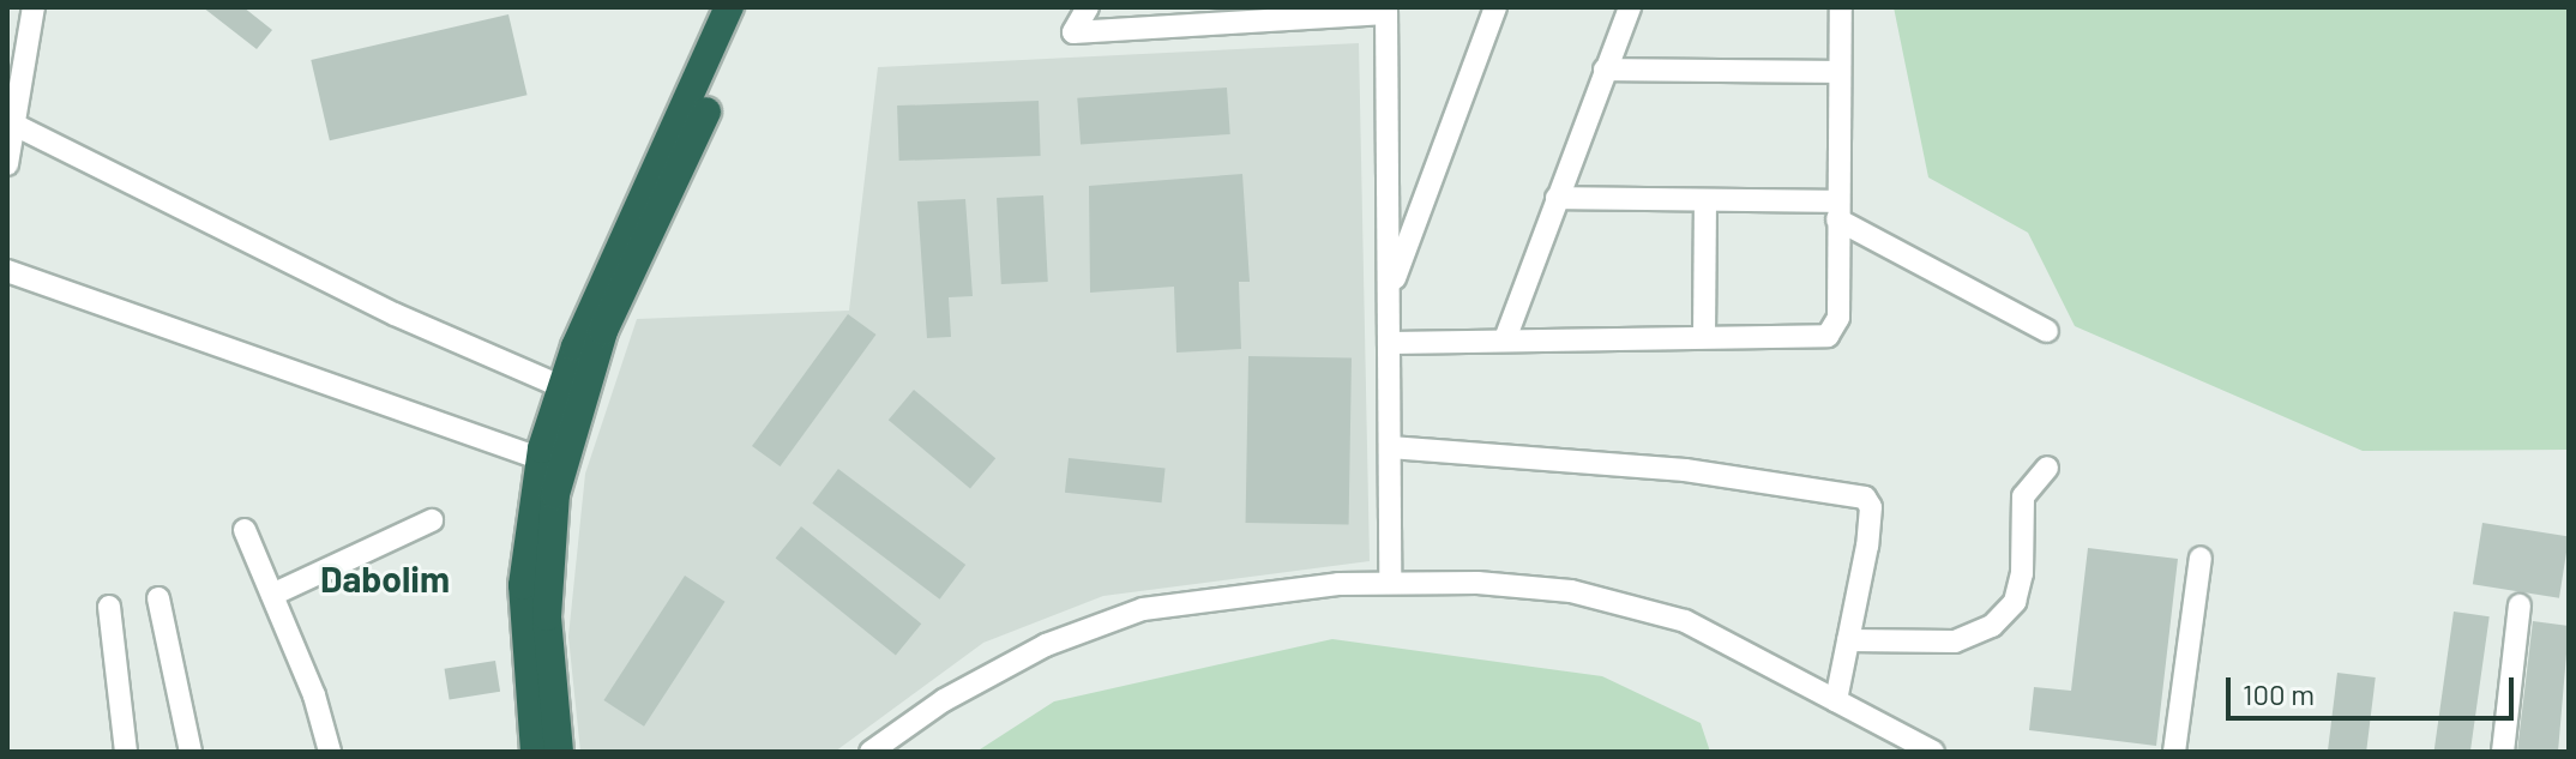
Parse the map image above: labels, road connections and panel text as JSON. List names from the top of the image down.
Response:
{
  "districts": ["Dabolim"],
  "scale_bar": "100 m"
}
